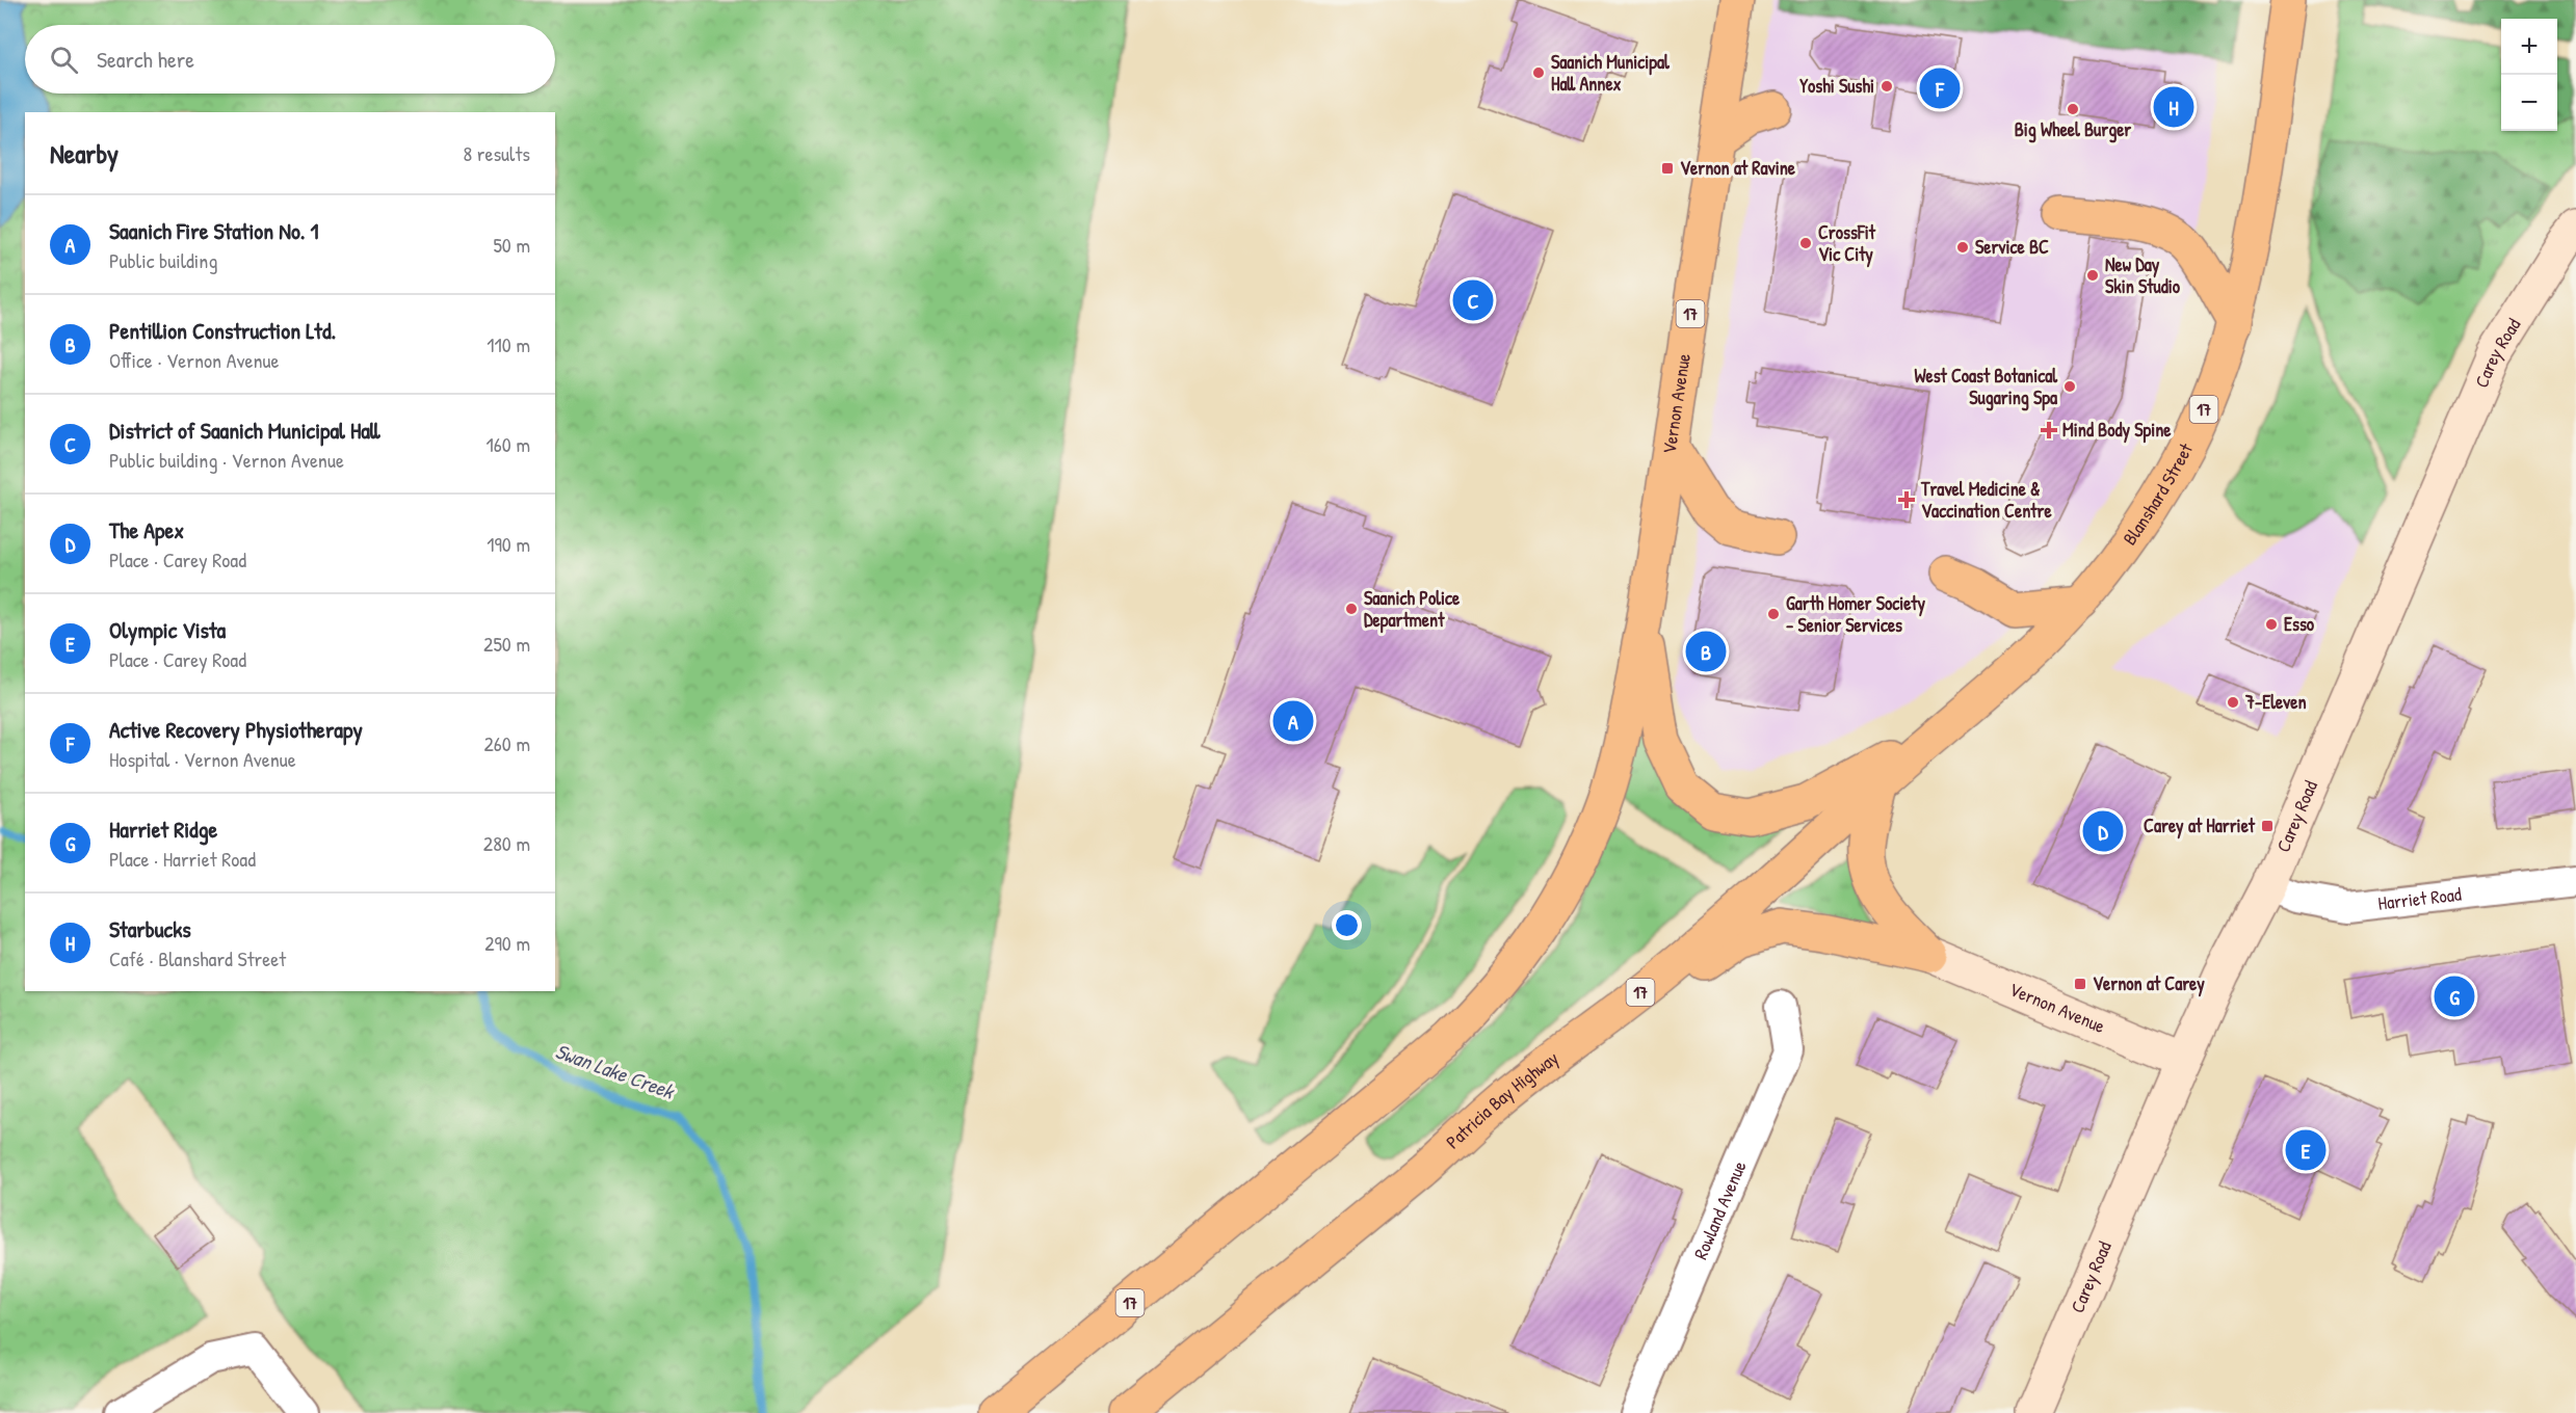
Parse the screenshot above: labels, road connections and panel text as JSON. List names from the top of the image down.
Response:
{
  "streets": {
    "highway": [
      "17",
      "Vernon Avenue",
      "Blanshard Street",
      "Patricia Bay Highway"
    ],
    "street": ["Carey Road", "Harriet Road", "Rowland Avenue"]
  },
  "crossings": [
    ["Carey Road", "Vernon Avenue"],
    ["Carey Road", "Harriet Road"],
    ["Blanshard Street", "Patricia Bay Highway"]
  ],
  "water": ["Swan Lake Creek"],
  "places": {
    "other": [
      "Saanich Municipal Hall Annex",
      "Yoshi Sushi",
      "Big Wheel Burger",
      "CrossFit Vic City",
      "Service BC",
      "New Day Skin Studio",
      "West Coast Botanical Sugaring Spa",
      "Saanich Police Department",
      "Garth Homer Society - Senior Services",
      "Esso",
      "7-Eleven"
    ],
    "transit": ["Vernon at Ravine", "Carey at Harriet", "Vernon at Carey"],
    "health": ["Mind Body Spine", "Travel Medicine & Vaccination Centre"]
  },
  "page": {
    "map_buttons": ["+", "−"],
    "search": "Search here",
    "pins": [
      "F",
      "H",
      "C",
      "B",
      "A",
      "D",
      "G",
      "E"
    ],
    "heading": ["Nearby", "8 results"],
    "list": [
      {
        "mark": "A",
        "name": "Saanich Fire Station No. 1",
        "note": "Public building",
        "value": "50 m"
      },
      {
        "mark": "B",
        "name": "Pentillion Construction Ltd.",
        "note": "Office · Vernon Avenue",
        "value": "110 m"
      },
      {
        "mark": "C",
        "name": "District of Saanich Municipal Hall",
        "note": "Public building · Vernon Avenue",
        "value": "160 m"
      },
      {
        "mark": "D",
        "name": "The Apex",
        "note": "Place · Carey Road",
        "value": "190 m"
      },
      {
        "mark": "E",
        "name": "Olympic Vista",
        "note": "Place · Carey Road",
        "value": "250 m"
      },
      {
        "mark": "F",
        "name": "Active Recovery Physiotherapy",
        "note": "Hospital · Vernon Avenue",
        "value": "260 m"
      },
      {
        "mark": "G",
        "name": "Harriet Ridge",
        "note": "Place · Harriet Road",
        "value": "280 m"
      },
      {
        "mark": "H",
        "name": "Starbucks",
        "note": "Café · Blanshard Street",
        "value": "290 m"
      }
    ]
  }
}
